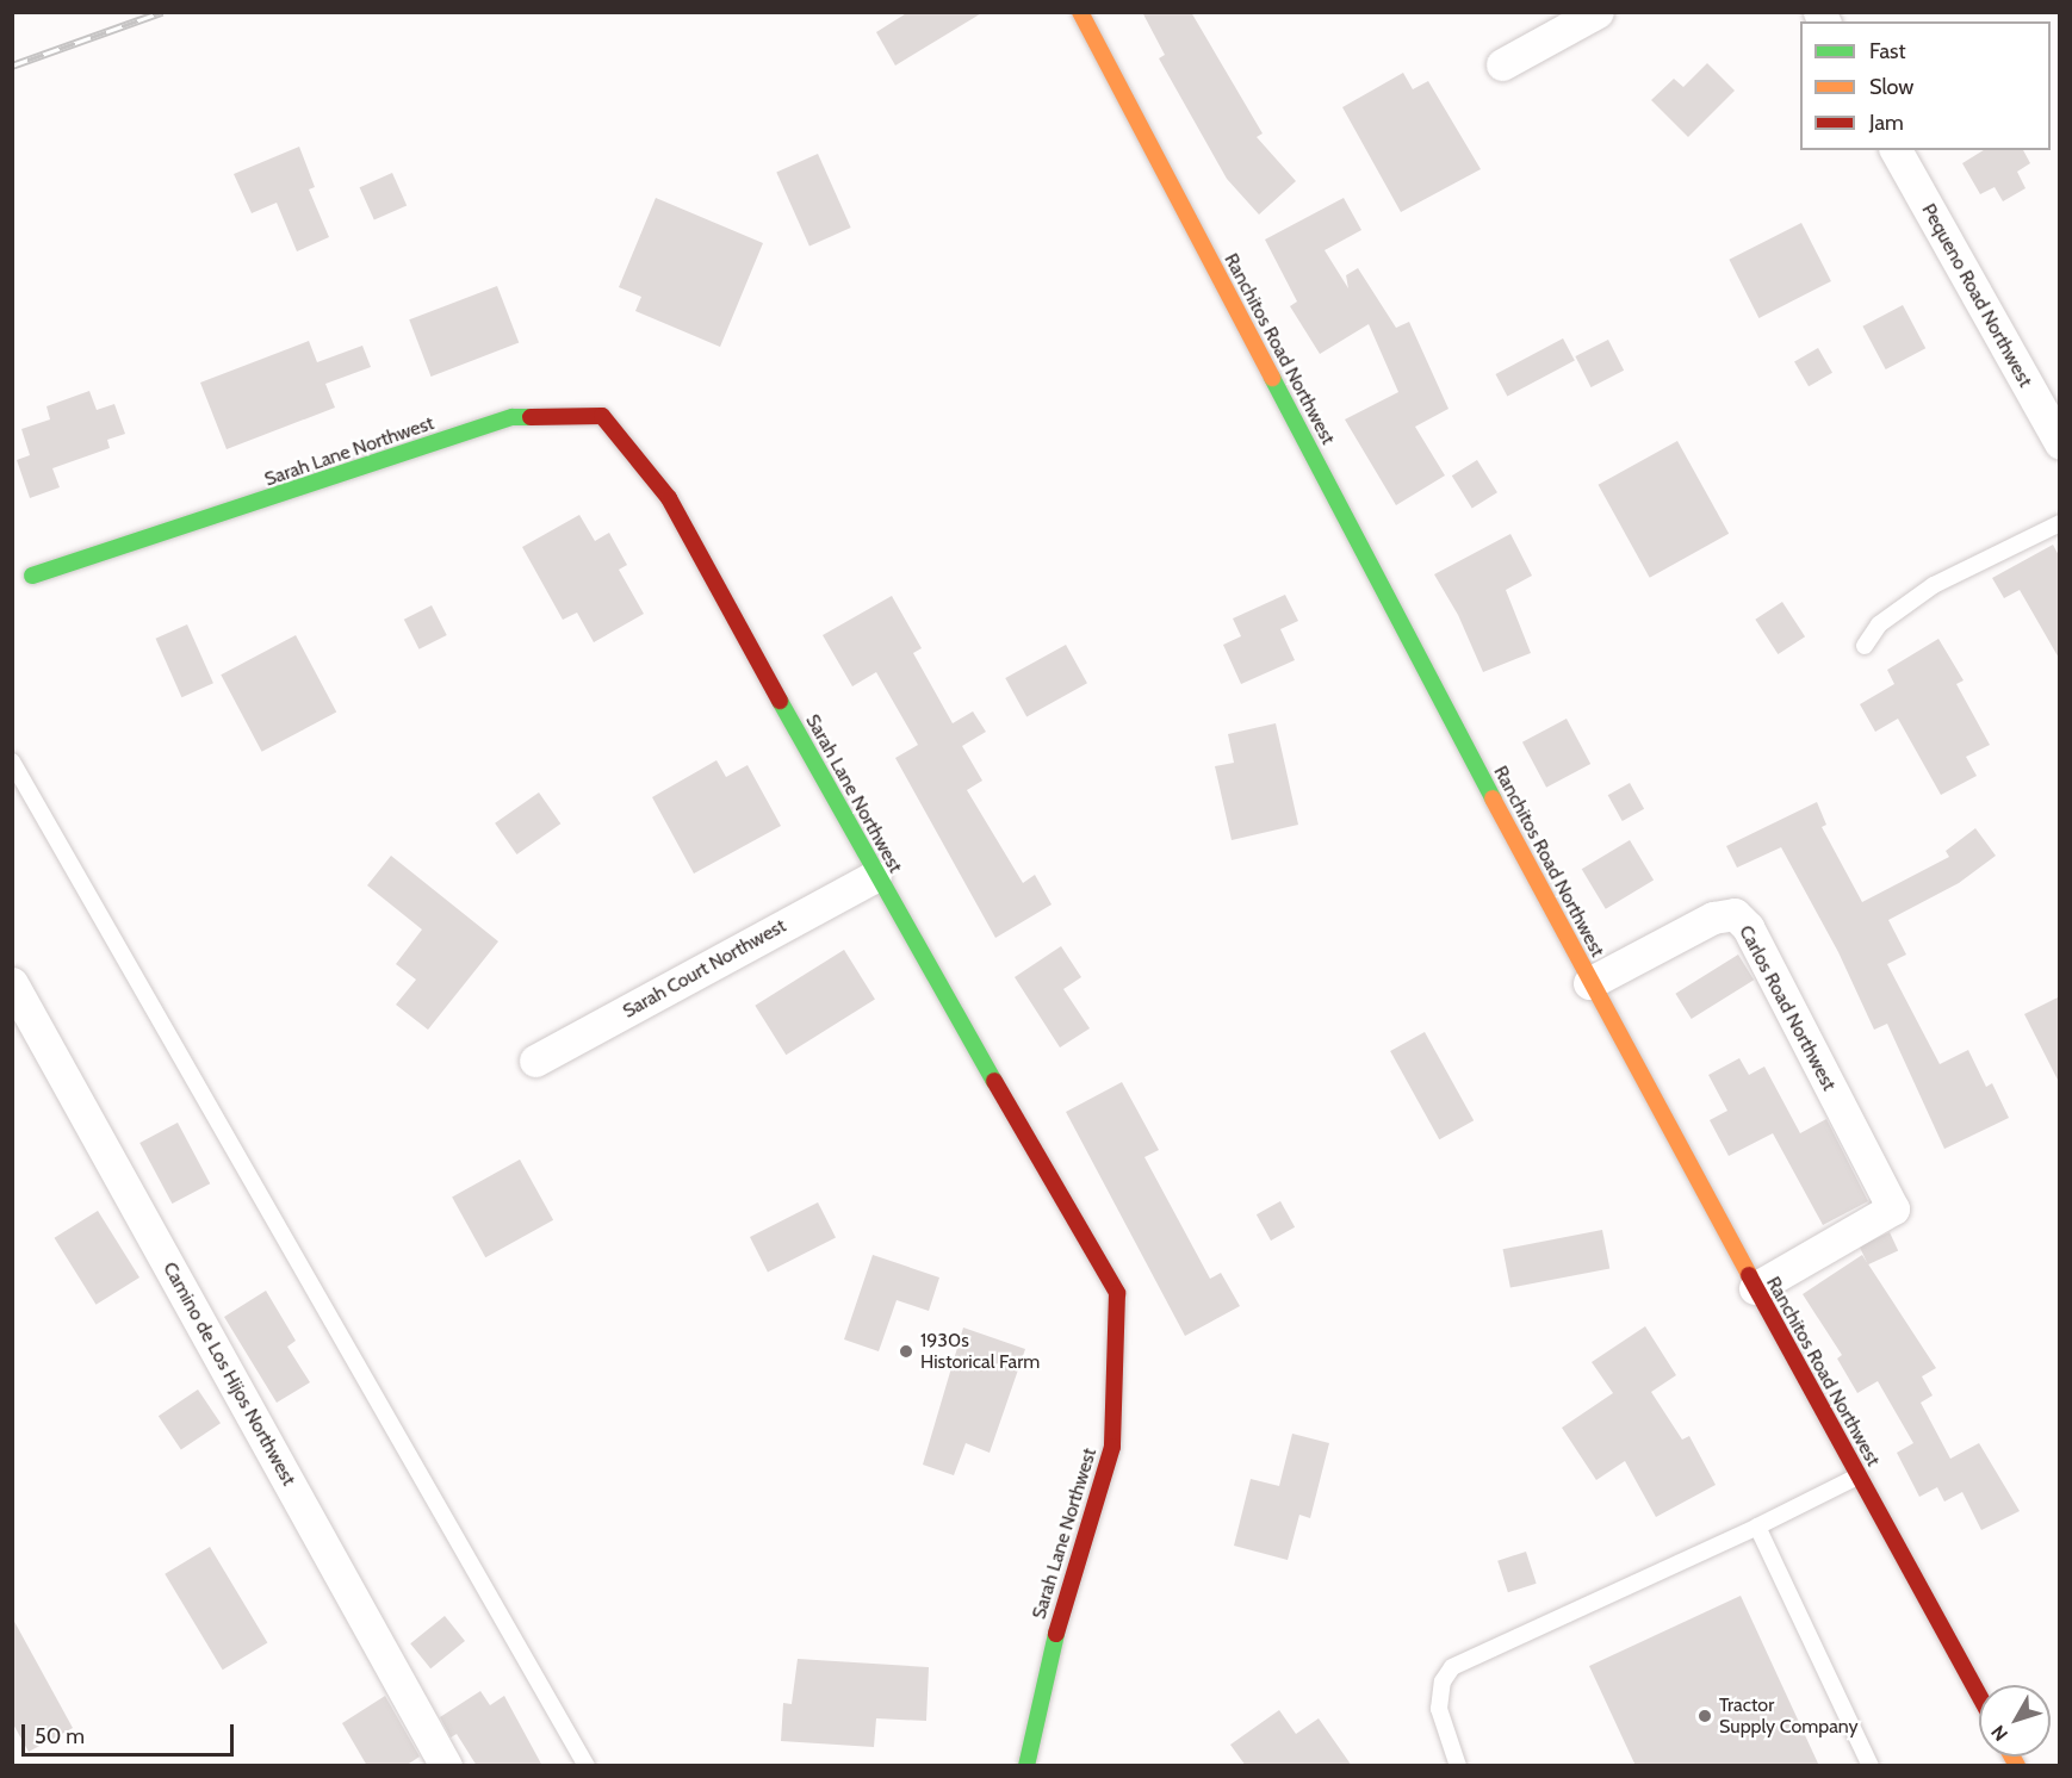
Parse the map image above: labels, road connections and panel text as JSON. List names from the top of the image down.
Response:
{
  "streets": {
    "street": [
      "Pequeno Road Northwest",
      "Ranchitos Road Northwest",
      "Sarah Lane Northwest",
      "Sarah Court Northwest",
      "Carlos Road Northwest",
      "Camino de Los Hijos Northwest"
    ]
  },
  "crossings": [
    ["Ranchitos Road Northwest", "Carlos Road Northwest"],
    ["Sarah Lane Northwest", "Sarah Court Northwest"]
  ],
  "places": ["1930s Historical Farm", "Tractor Supply Company"],
  "legend": ["Fast", "Slow", "Jam"],
  "scale_bar": "50 m",
  "north": "bottom left"
}
